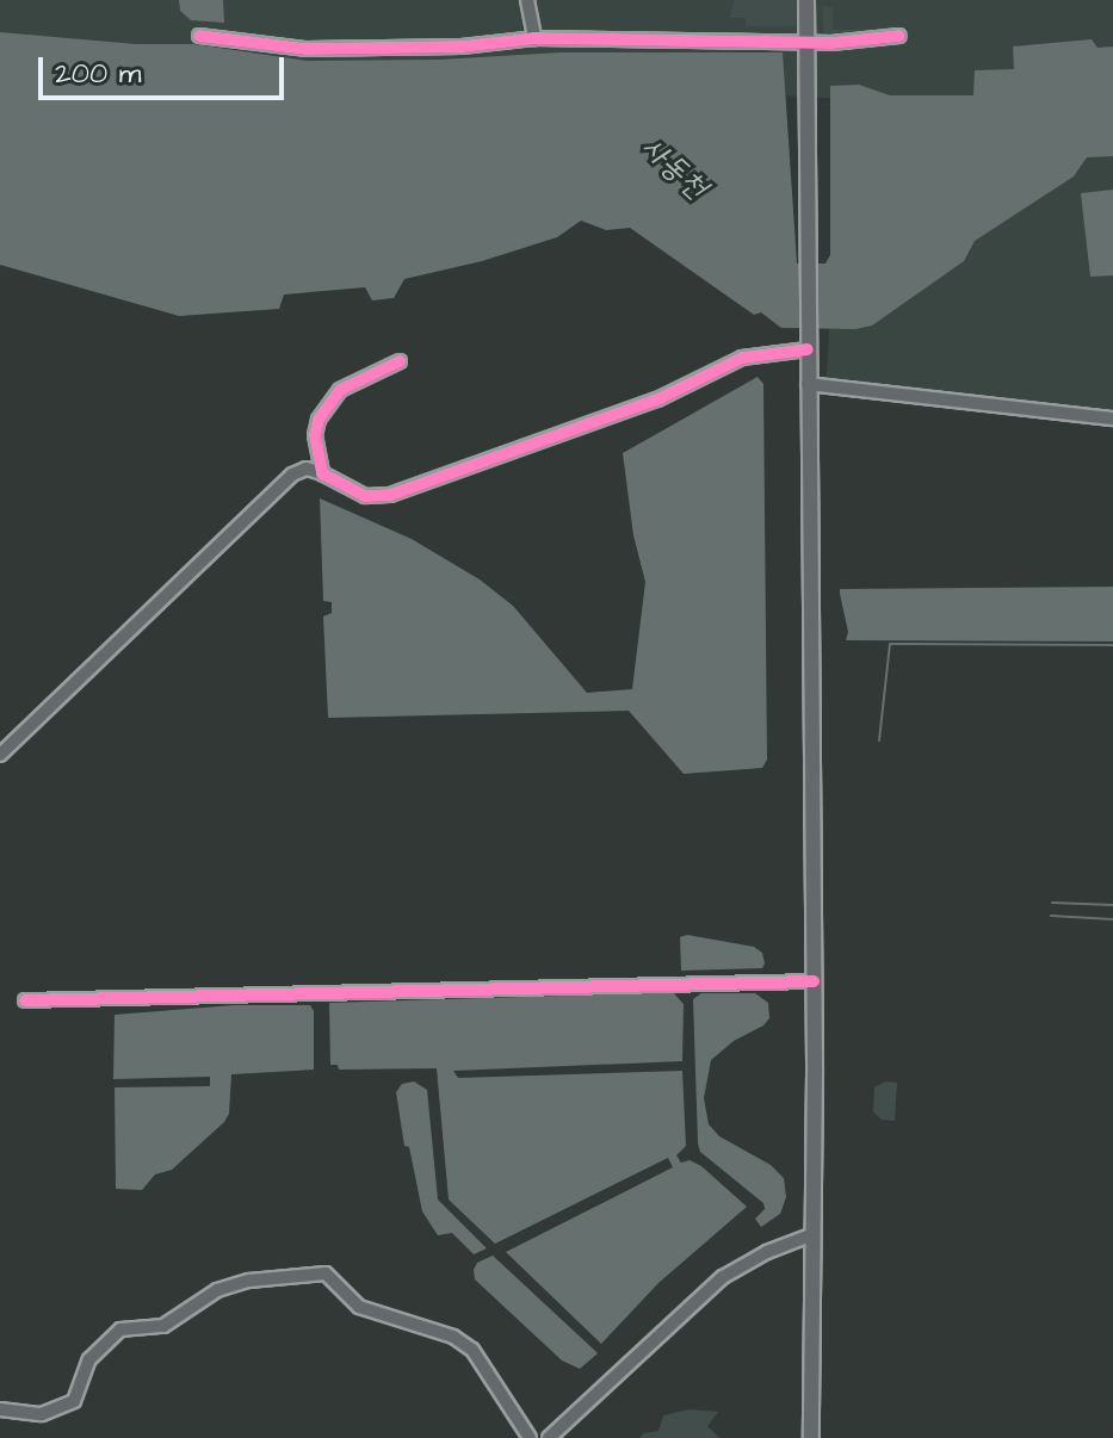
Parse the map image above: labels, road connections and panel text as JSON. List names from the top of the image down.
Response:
{
  "water": ["사동천"],
  "scale_bar": "200 m"
}
